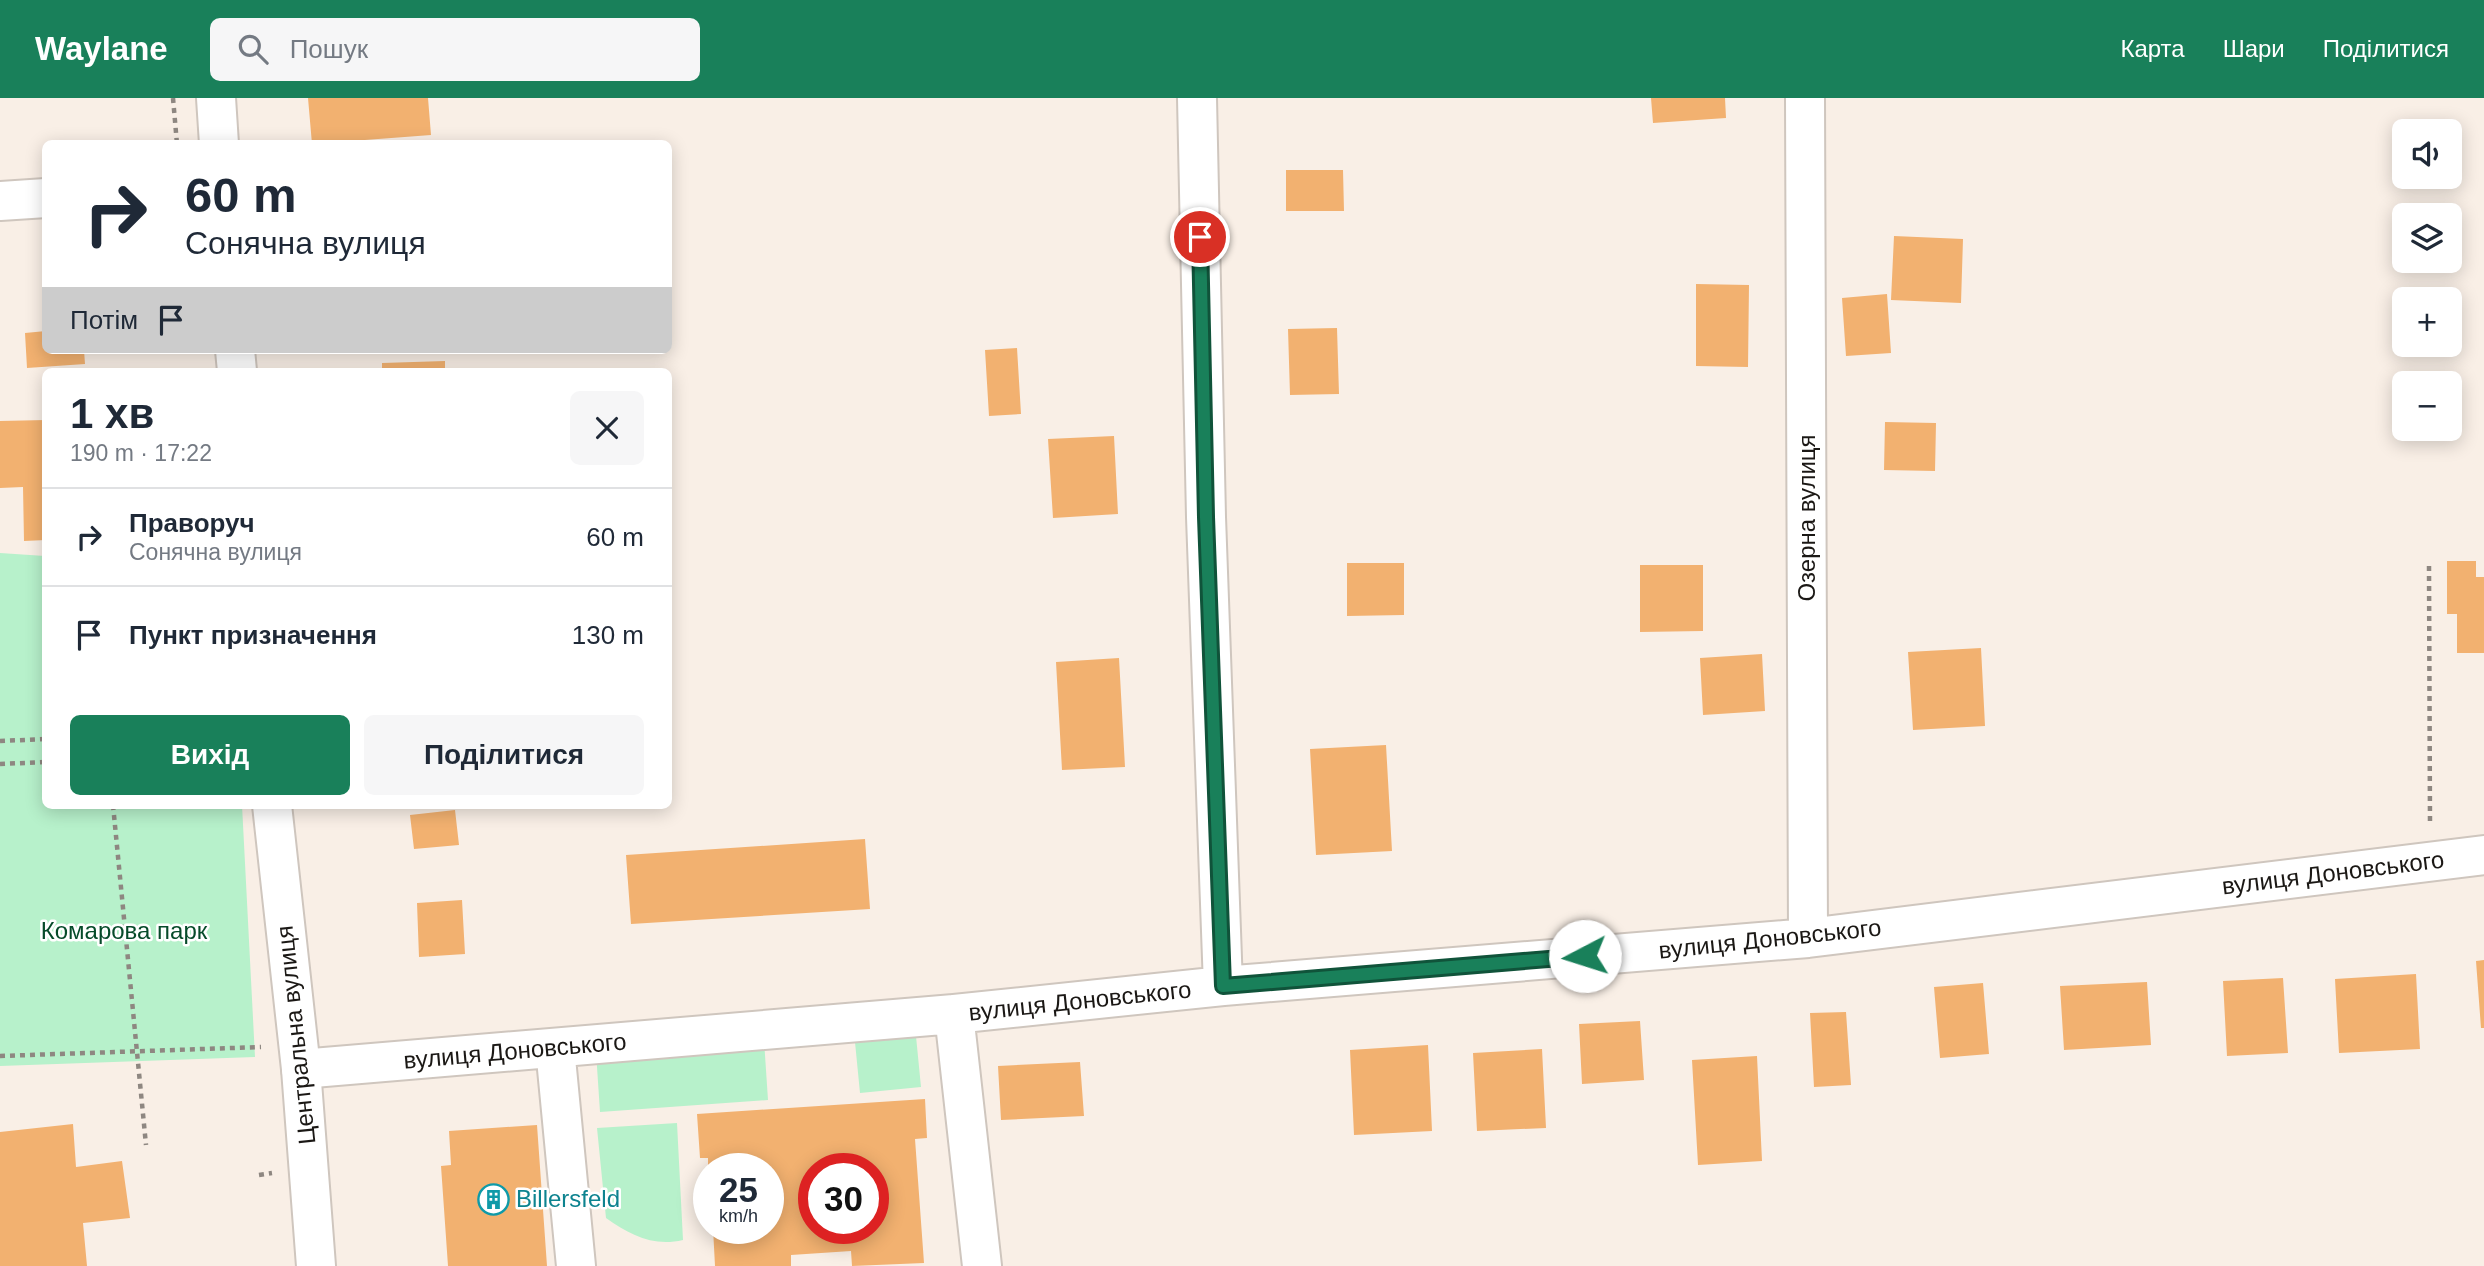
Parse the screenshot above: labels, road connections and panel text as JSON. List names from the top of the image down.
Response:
{
  "streets": {
    "street": ["Озерна вулиця", "вулиця Доновського", "Центральна вулиця"]
  },
  "crossings": [
    ["Озерна вулиця", "вулиця Доновського"],
    ["вулиця Доновського", "Центральна вулиця"]
  ],
  "parks": ["Комарова парк"],
  "places": {
    "building": ["Billersfeld"]
  },
  "page": {
    "header": "Waylane",
    "search": "Пошук",
    "nav": ["Карта", "Шари", "Поділитися"],
    "map_buttons": ["+", "−"],
    "turn": ["60 m", "Сонячна вулиця"],
    "then": "Потім",
    "heading": ["1 хв", "190 m · 17:22"],
    "list": [
      {
        "name": "Праворуч",
        "note": "Сонячна вулиця",
        "value": "60 m"
      },
      {
        "name": "Пункт призначення",
        "value": "130 m"
      }
    ],
    "buttons": ["Вихід", "Поділитися"],
    "speed": "25 km/h",
    "limit": "30"
  }
}
